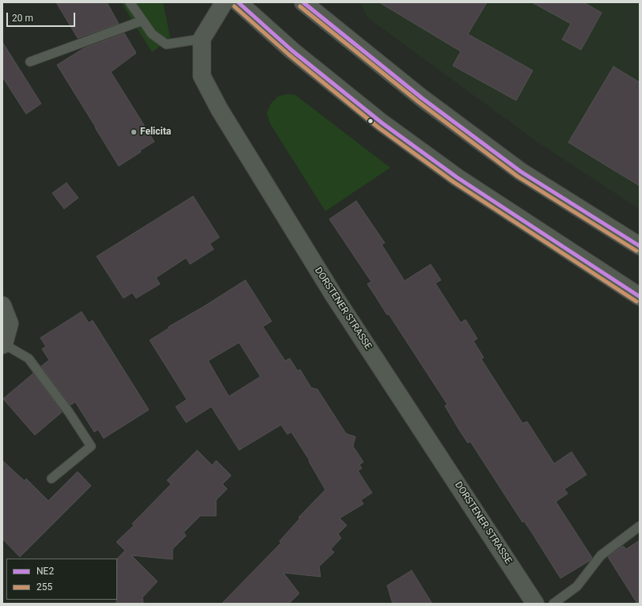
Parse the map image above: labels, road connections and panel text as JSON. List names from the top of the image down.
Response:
{
  "streets": {
    "street": ["DORSTENER STRASSE"]
  },
  "places": ["Felicita"],
  "lines": ["transit line NE2", "transit line 255"],
  "legend": ["NE2", "255"],
  "scale_bar": "20 m"
}
